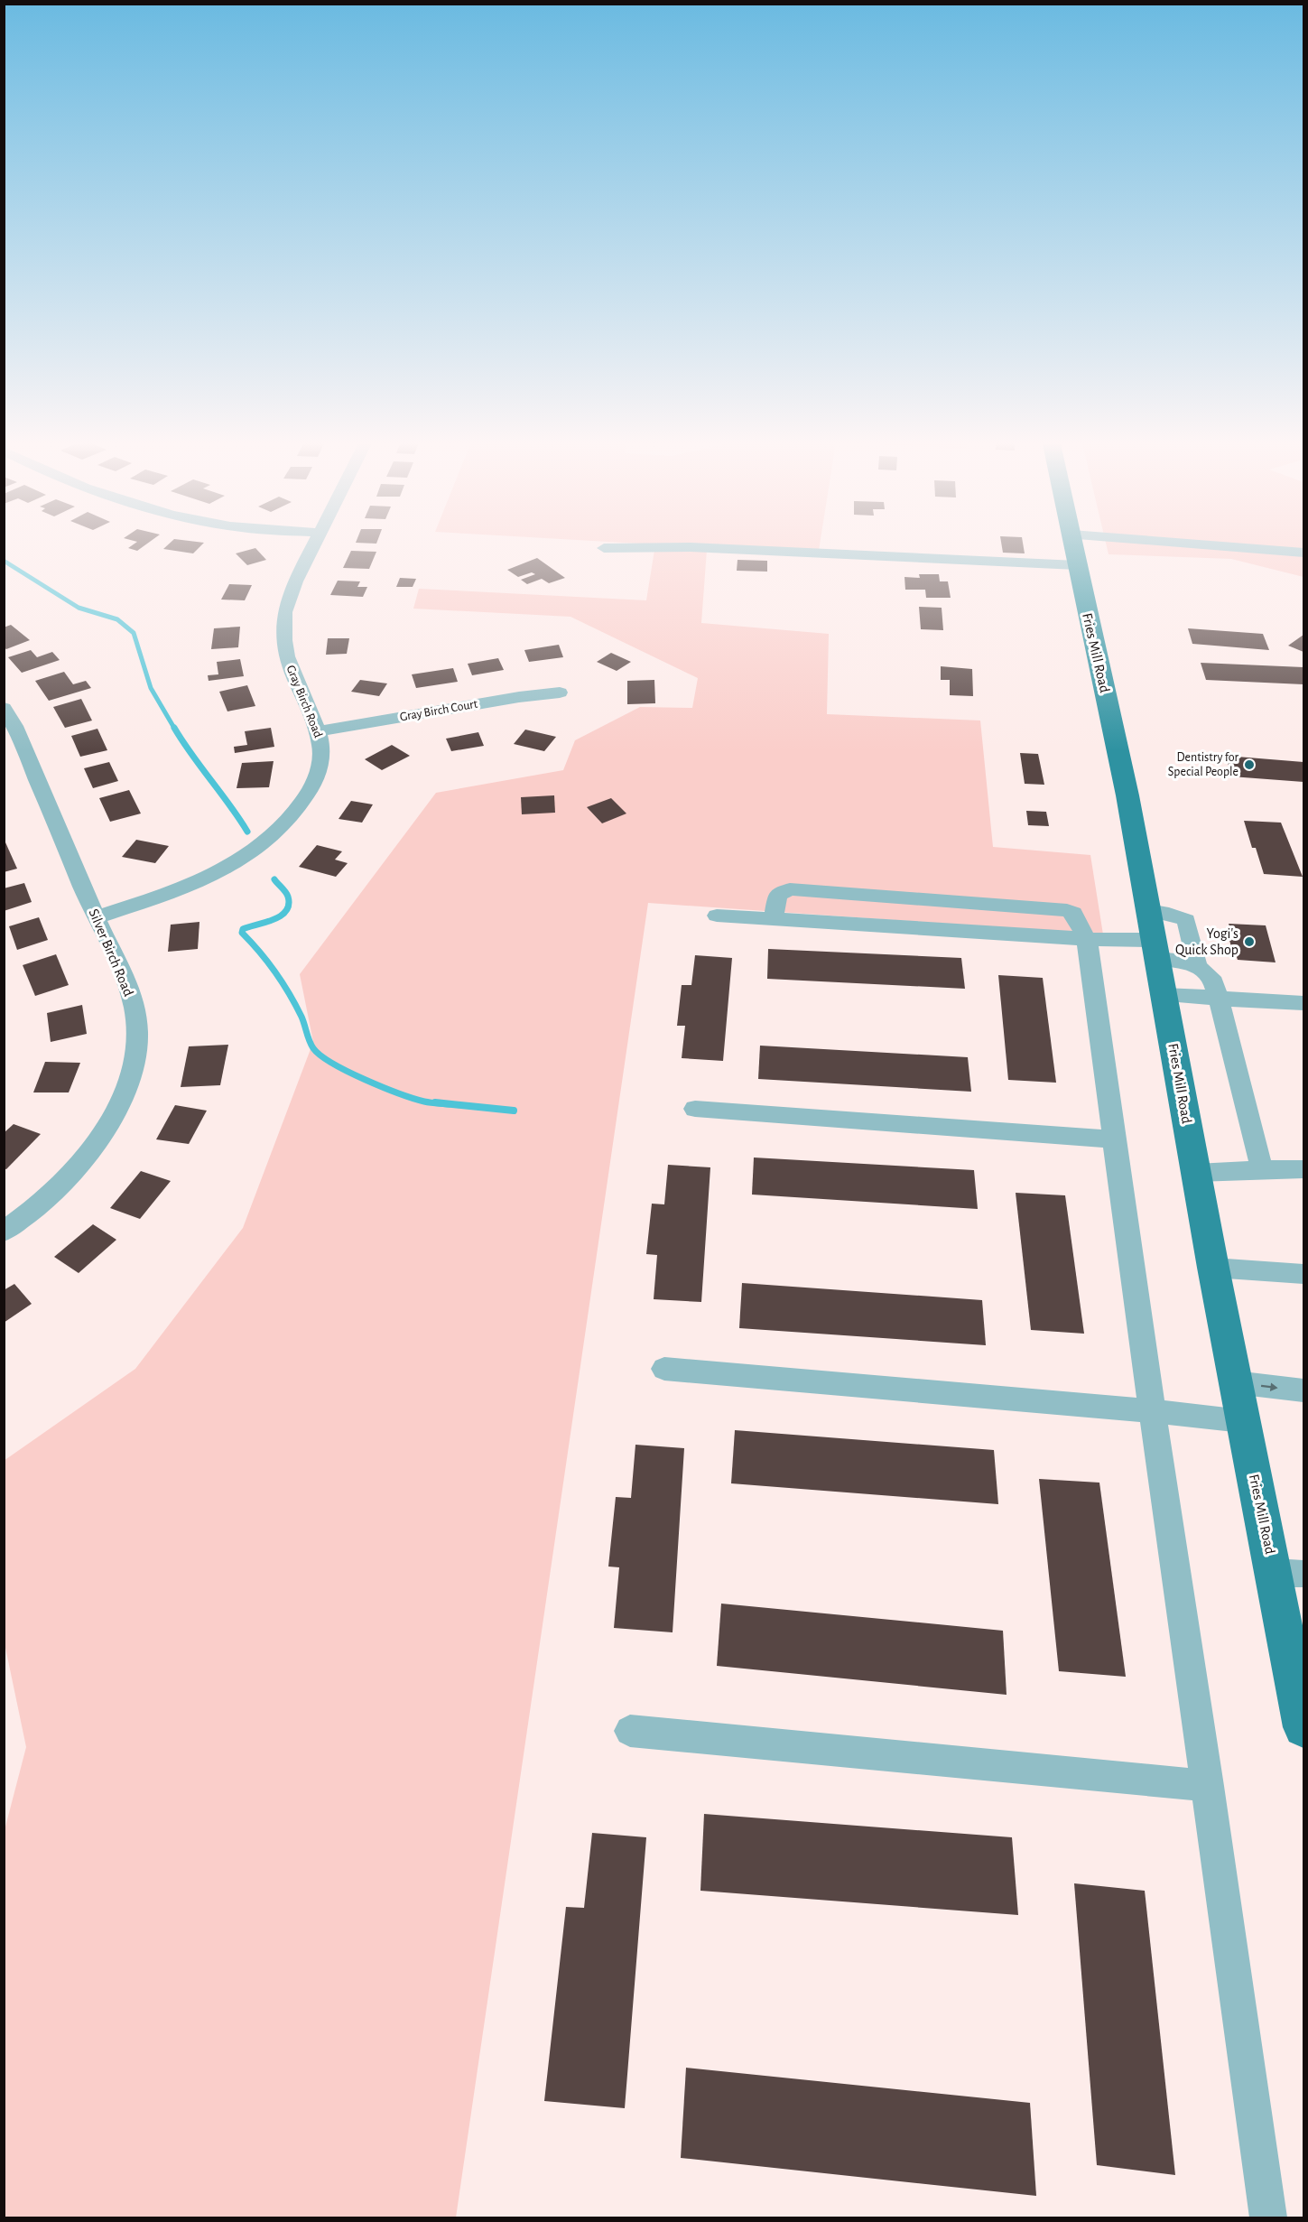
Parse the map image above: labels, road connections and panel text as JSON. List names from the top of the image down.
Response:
{
  "streets": {
    "main road": ["Fries Mill Road"],
    "street": ["Gray Birch Road", "Gray Birch Court", "Silver Birch Road"]
  },
  "crossings": [
    ["Gray Birch Road", "Gray Birch Court"],
    ["Gray Birch Road", "Silver Birch Road"]
  ],
  "places": ["Dentistry for Special People", "Yogi's Quick Shop"]
}
